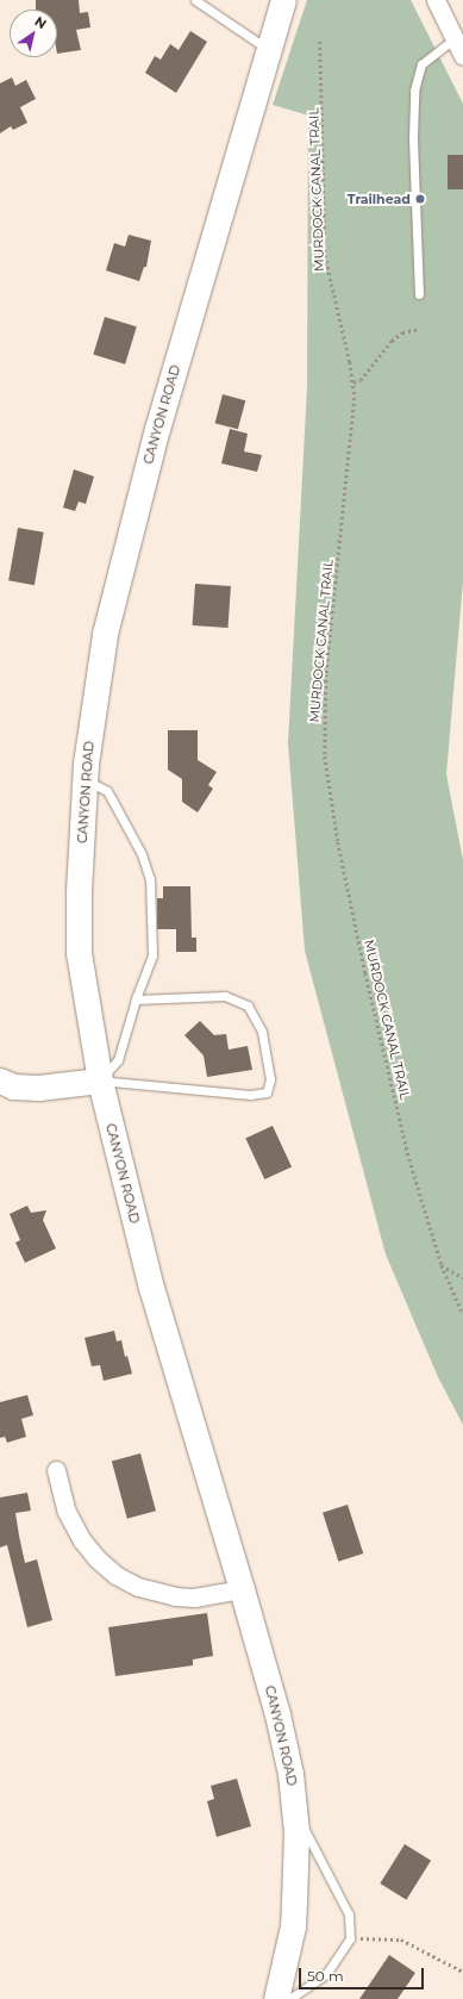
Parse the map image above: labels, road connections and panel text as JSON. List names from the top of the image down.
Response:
{
  "streets": {
    "main road": ["CANYON ROAD"],
    "path": ["MURDOCK CANAL TRAIL"]
  },
  "places": ["Trailhead"],
  "scale_bar": "50 m",
  "north": "top right"
}
